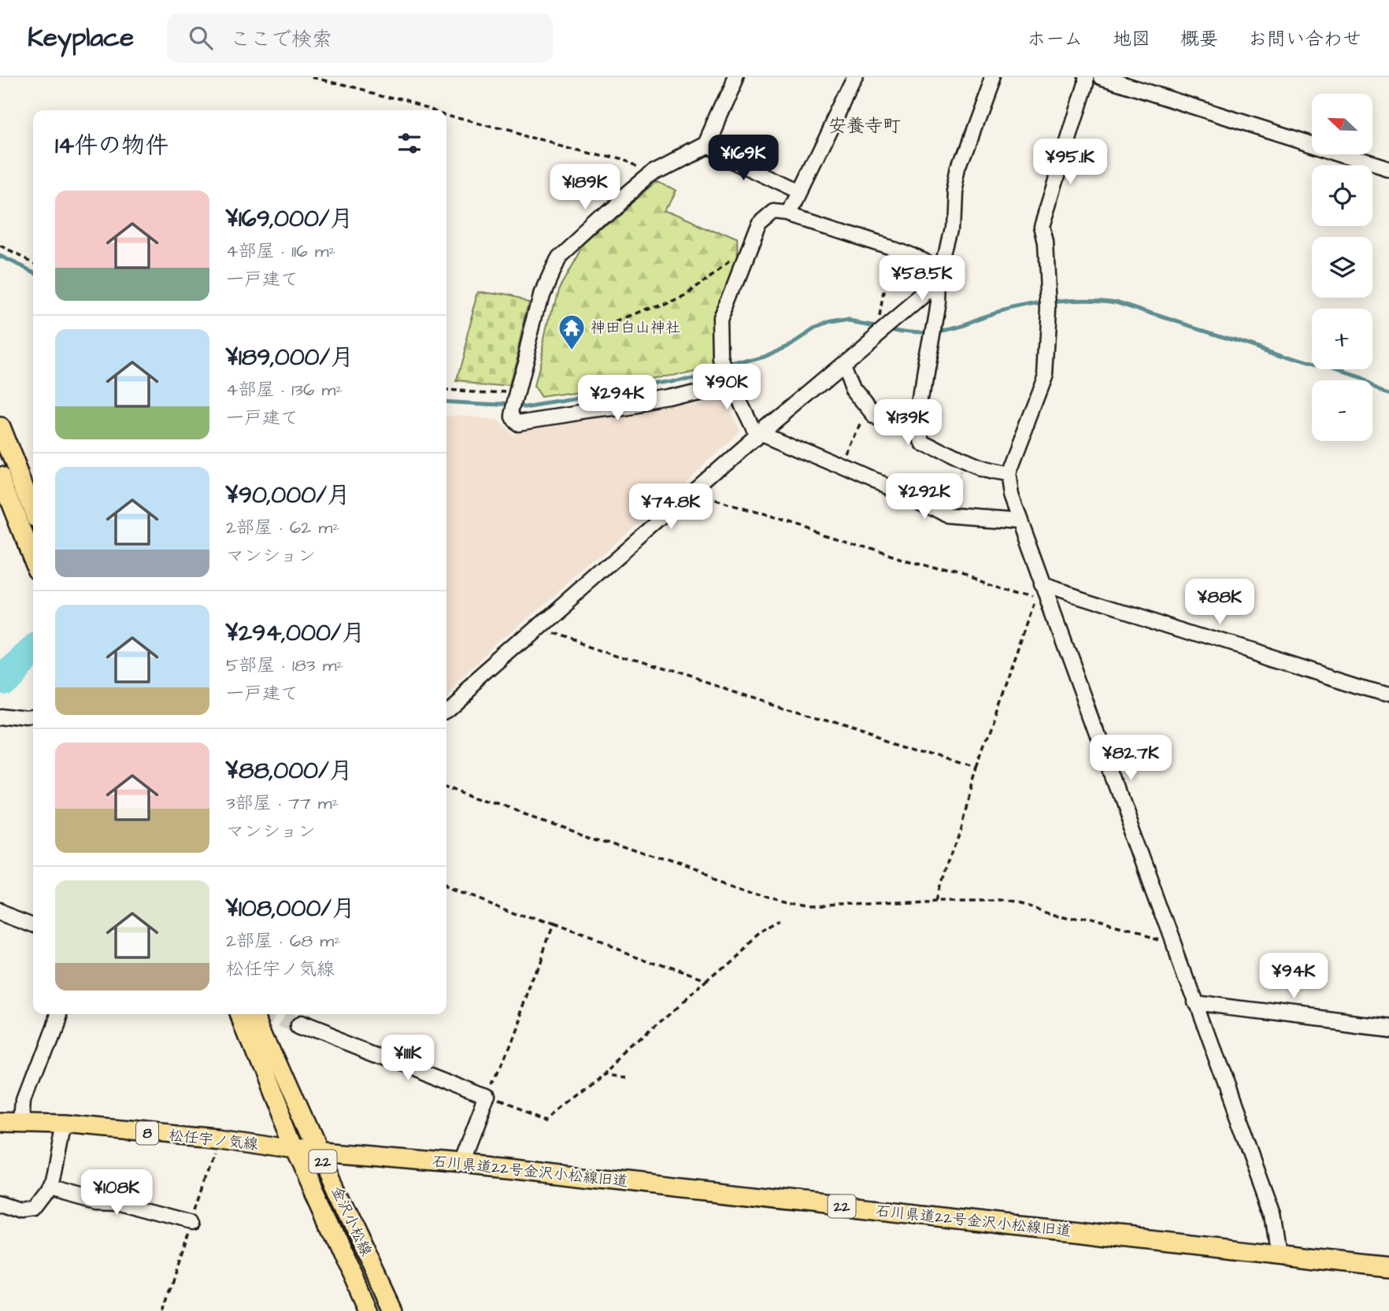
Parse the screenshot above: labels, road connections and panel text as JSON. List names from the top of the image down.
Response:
{
  "streets": {
    "main road": [
      "8",
      "松任宇ノ気線",
      "22",
      "石川県道22号金沢小松線旧道",
      "金沢小松線"
    ]
  },
  "crossings": [
    ["松任宇ノ気線", "石川県道22号金沢小松線旧道"],
    ["松任宇ノ気線", "金沢小松線"],
    ["石川県道22号金沢小松線旧道", "金沢小松線"]
  ],
  "districts": ["安養寺町"],
  "places": {
    "temple": ["神田白山神社"]
  },
  "north": "top left",
  "page": {
    "header": "Keyplace",
    "search": "ここで検索",
    "nav": [
      "ホーム",
      "地図",
      "概要",
      "お問い合わせ"
    ],
    "map_buttons": ["+", "−"],
    "heading": "14件の物件",
    "price": [
      "¥169K",
      "¥95.1K",
      "¥189K",
      "¥58.5K",
      "¥90K",
      "¥294K",
      "¥139K",
      "¥292K",
      "¥74.8K",
      "¥88K",
      "¥82.7K",
      "¥94K",
      "¥111K",
      "¥108K"
    ],
    "list": [
      {
        "name": "¥169,000/月",
        "note": "4部屋 · 116 m² · 一戸建て"
      },
      {
        "name": "¥189,000/月",
        "note": "4部屋 · 136 m² · 一戸建て"
      },
      {
        "name": "¥90,000/月",
        "note": "2部屋 · 62 m² · マンション"
      },
      {
        "name": "¥294,000/月",
        "note": "5部屋 · 183 m² · 一戸建て"
      },
      {
        "name": "¥88,000/月",
        "note": "3部屋 · 77 m² · マンション"
      },
      {
        "name": "¥108,000/月",
        "note": "2部屋 · 68 m² · 松任宇ノ気線"
      }
    ]
  }
}
